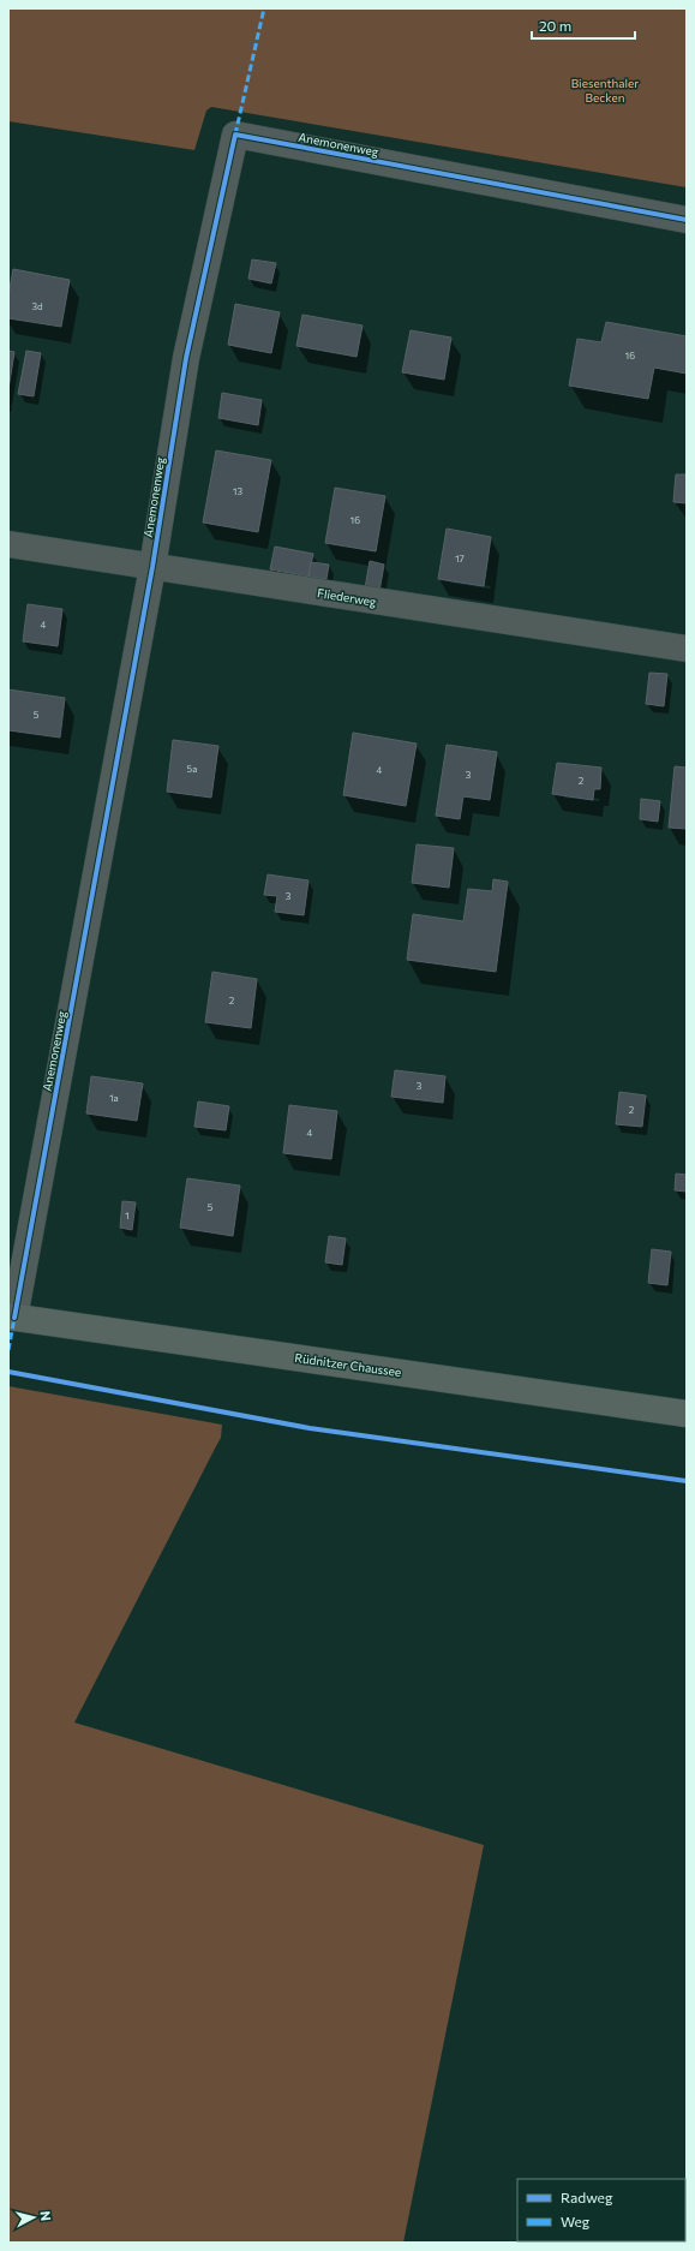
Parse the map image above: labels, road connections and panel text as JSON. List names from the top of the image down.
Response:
{
  "streets": {
    "main road": ["Rüdnitzer Chaussee"],
    "street": ["Anemonenweg", "Fliederweg"]
  },
  "crossings": [
    ["Anemonenweg", "Fliederweg"],
    ["Anemonenweg", "Rüdnitzer Chaussee"]
  ],
  "parks": ["Biesenthaler Becken"],
  "house_numbers": [
    "3d",
    "16",
    "13",
    "16",
    "17",
    "4",
    "5",
    "5a",
    "4",
    "3",
    "2",
    "3",
    "2",
    "3",
    "1a",
    "2",
    "4",
    "5",
    "1"
  ],
  "legend": ["Radweg", "Weg"],
  "scale_bar": "20 m",
  "north": "right"
}
